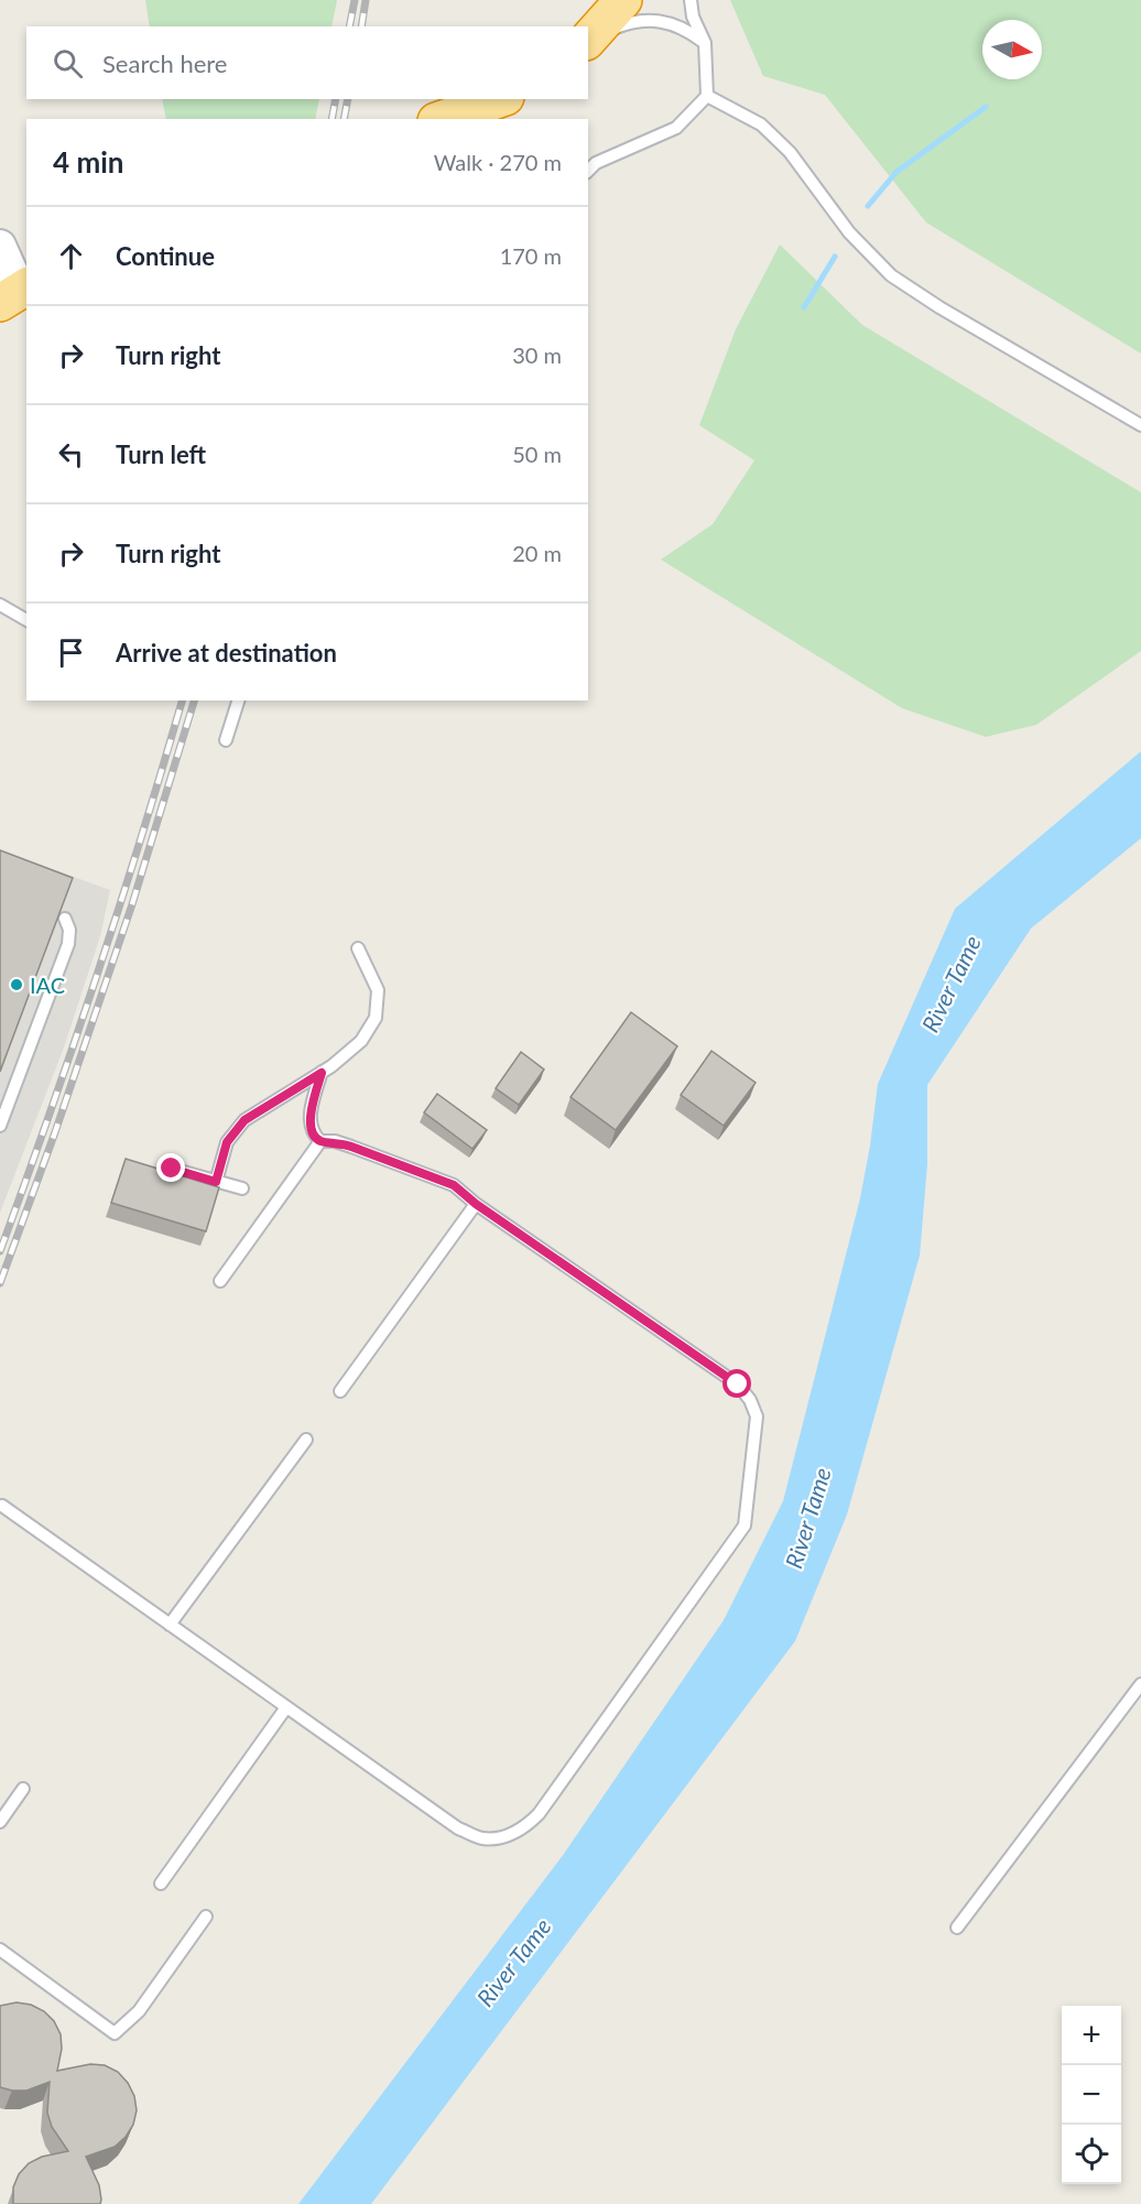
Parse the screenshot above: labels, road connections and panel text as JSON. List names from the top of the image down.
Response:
{
  "water": ["River Tame"],
  "places": ["IAC"],
  "north": "right",
  "page": {
    "search": "Search here",
    "heading": ["4 min", "Walk · 270 m"],
    "list": [
      ["Continue", "170 m"],
      ["Turn right", "30 m"],
      ["Turn left", "50 m"],
      ["Turn right", "20 m"],
      "Arrive at destination"
    ],
    "map_buttons": ["+", "−"]
  }
}
